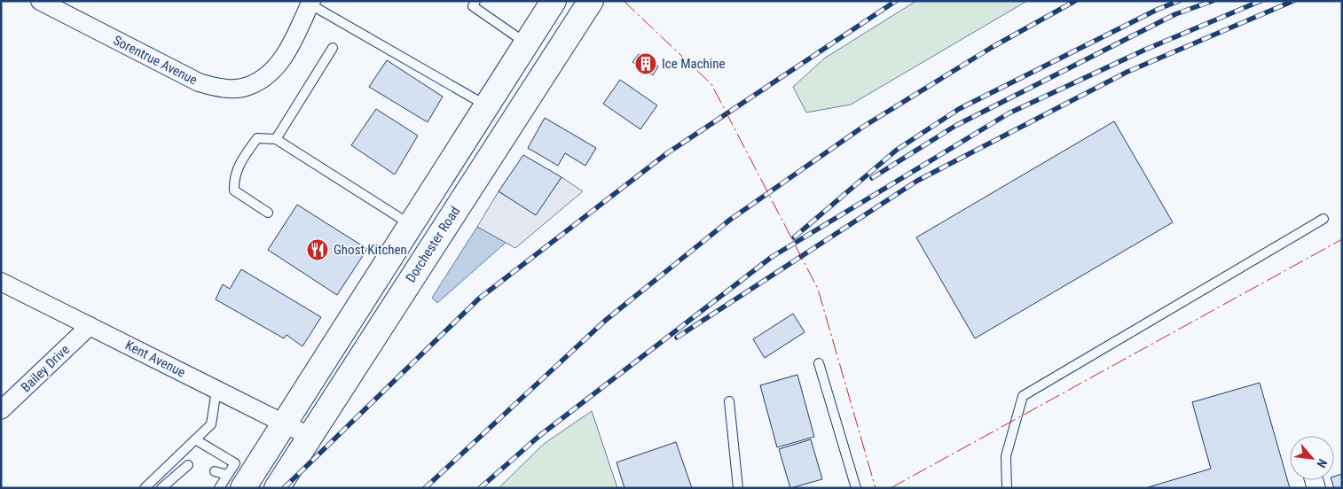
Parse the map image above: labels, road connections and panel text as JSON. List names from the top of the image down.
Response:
{
  "streets": {
    "main road": ["Dorchester Road"],
    "street": ["Sorentrue Avenue", "Kent Avenue", "Bailey Drive"]
  },
  "crossings": [
    ["Dorchester Road", "Kent Avenue"],
    ["Kent Avenue", "Bailey Drive"]
  ],
  "places": {
    "building": ["Ice Machine"],
    "restaurant": ["Ghost Kitchen"]
  },
  "north": "bottom right"
}
